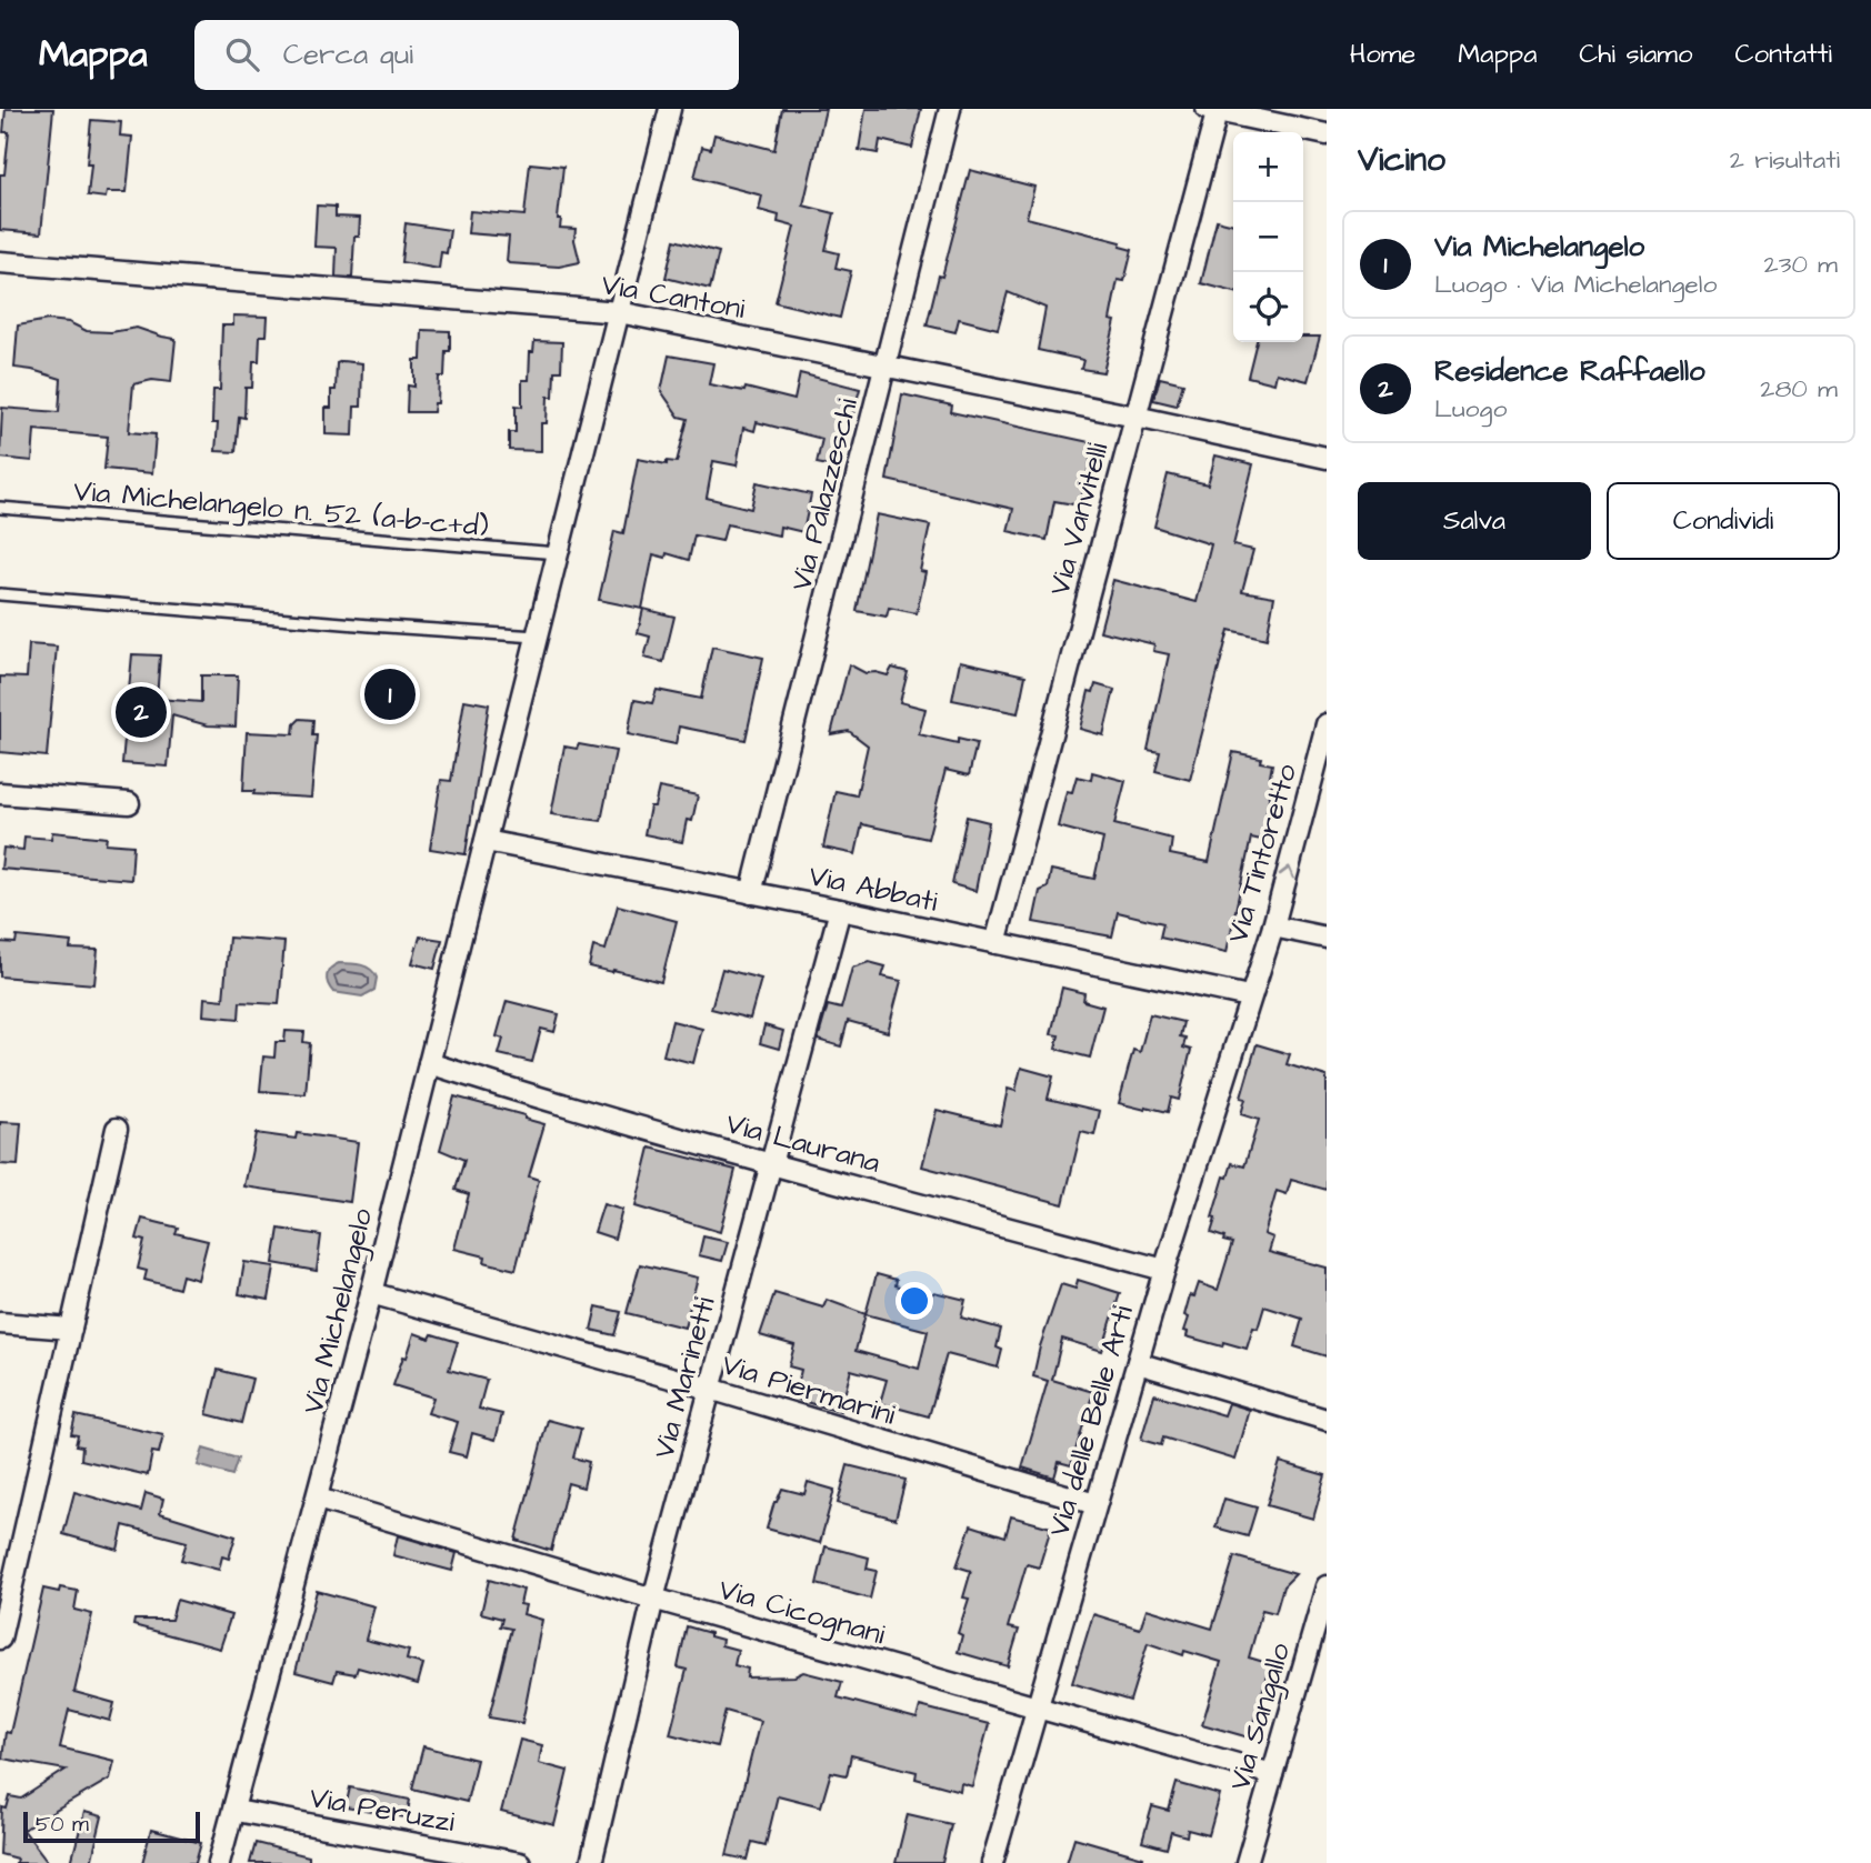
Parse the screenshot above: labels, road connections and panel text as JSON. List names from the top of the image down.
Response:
{
  "streets": {
    "street": [
      "Via Cantoni",
      "Via Palazzeschi",
      "Via Vanvitelli",
      "Via Tintoretto",
      "Via Abbati",
      "Via Laurana",
      "Via Michelangelo",
      "Via Marinetti",
      "Via Piermarini",
      "Via delle Belle Arti",
      "Via Cicognani",
      "Via Sangallo",
      "Via Peruzzi"
    ],
    "lane": ["Via Michelangelo n. 52 (a-b-c+d)"]
  },
  "crossings": [
    ["Via Cantoni", "Via Palazzeschi"],
    ["Via Cantoni", "Via Vanvitelli"],
    ["Via Cantoni", "Via Michelangelo"],
    ["Via Palazzeschi", "Via Abbati"],
    ["Via Michelangelo n. 52 (a-b-c+d)", "Via Michelangelo"],
    ["Via Vanvitelli", "Via Abbati"],
    ["Via Tintoretto", "Via Abbati"],
    ["Via Tintoretto", "Via delle Belle Arti"],
    ["Via Abbati", "Via Michelangelo"],
    ["Via Abbati", "Via Marinetti"],
    ["Via Abbati", "Via delle Belle Arti"],
    ["Via Laurana", "Via Michelangelo"],
    ["Via Laurana", "Via Marinetti"],
    ["Via Laurana", "Via delle Belle Arti"],
    ["Via Michelangelo", "Via Piermarini"],
    ["Via Michelangelo", "Via Cicognani"],
    ["Via Michelangelo", "Via Peruzzi"],
    ["Via Marinetti", "Via Piermarini"],
    ["Via Marinetti", "Via Cicognani"],
    ["Via Piermarini", "Via delle Belle Arti"],
    ["Via delle Belle Arti", "Via Cicognani"],
    ["Via Cicognani", "Via Sangallo"]
  ],
  "one_way": ["Via Tintoretto"],
  "scale_bar": "50 m",
  "page": {
    "header": "Mappa",
    "search": "Cerca qui",
    "nav": [
      "Home",
      "Mappa",
      "Chi siamo",
      "Contatti"
    ],
    "heading": ["Vicino", "2 risultati"],
    "map_buttons": ["+", "−"],
    "list": [
      {
        "mark": "1",
        "name": "Via Michelangelo",
        "note": "Luogo · Via Michelangelo",
        "value": "230 m"
      },
      {
        "mark": "2",
        "name": "Residence Raffaello",
        "note": "Luogo",
        "value": "280 m"
      }
    ],
    "buttons": ["Salva", "Condividi"],
    "pins": ["1", "2"],
    "scale": "50 m"
  }
}
